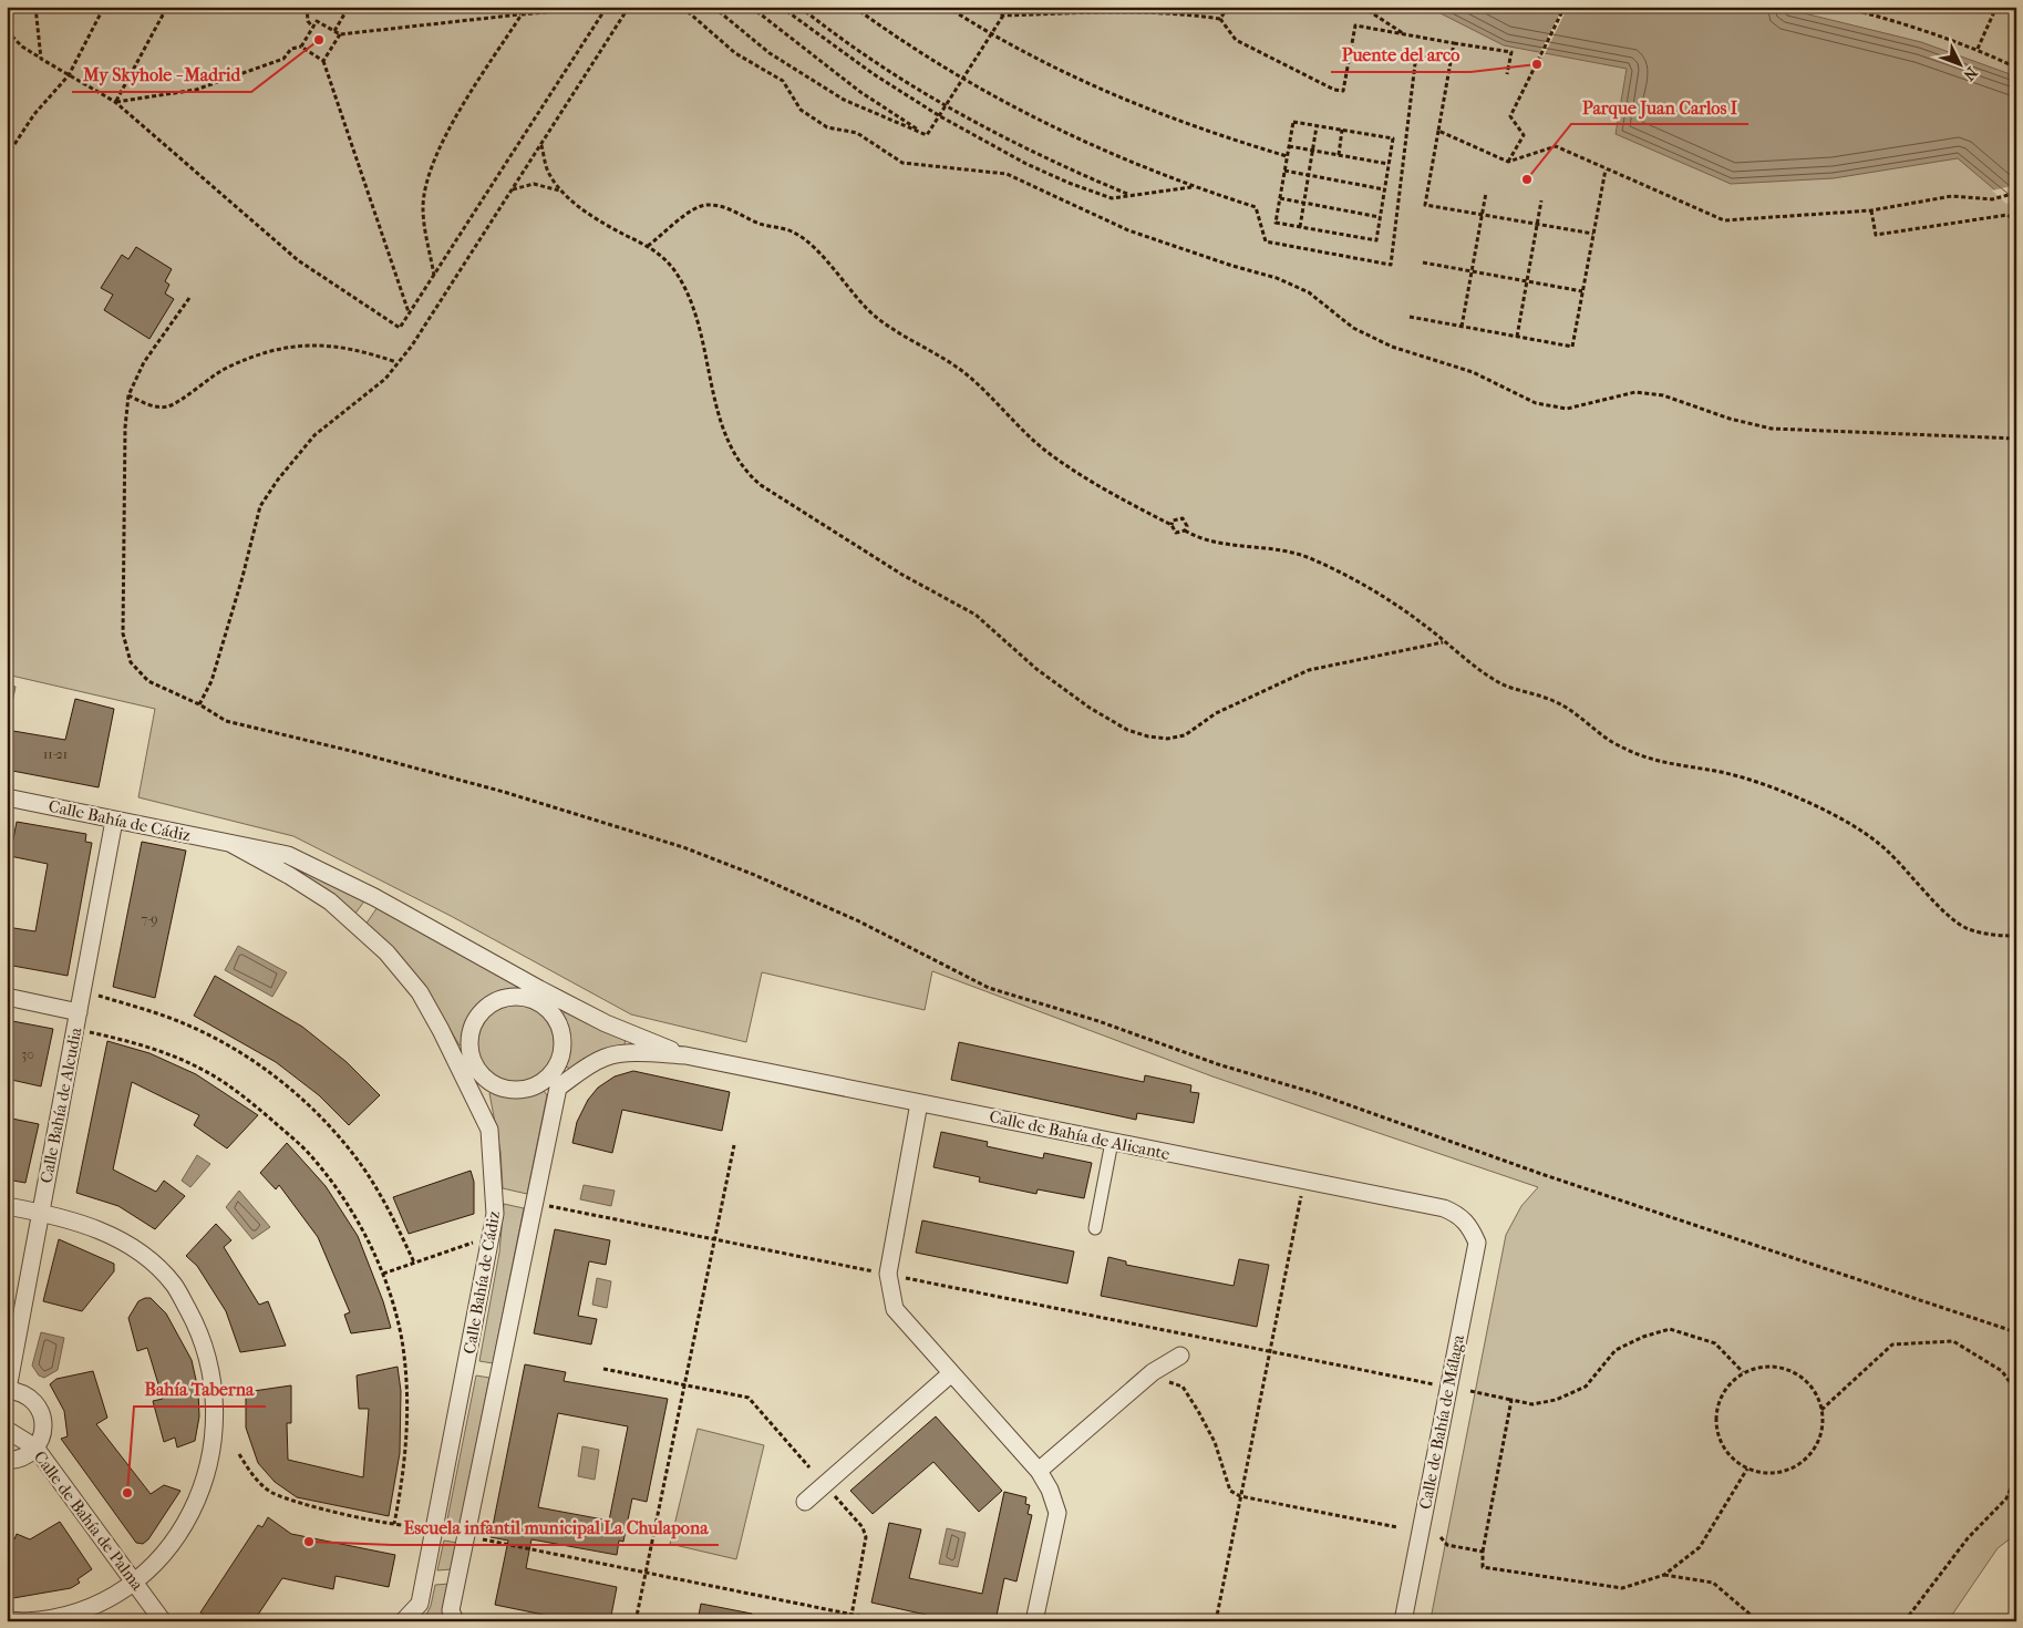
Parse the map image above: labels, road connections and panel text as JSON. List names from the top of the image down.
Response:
{
  "streets": {
    "street": [
      "Calle Bahía de Cádiz",
      "Calle Bahía de Alcudia",
      "Calle de Bahía de Alicante",
      "Calle de Bahía de Málaga",
      "Calle de Bahía de Palma"
    ]
  },
  "crossings": [
    ["Calle Bahía de Cádiz", "Calle Bahía de Alcudia"],
    ["Calle Bahía de Cádiz", "Calle de Bahía de Alicante"],
    ["Calle de Bahía de Alicante", "Calle de Bahía de Málaga"]
  ],
  "places": [
    "My Skyhole - Madrid",
    "Puente del arco",
    "Parque Juan Carlos I",
    "Bahía Taberna",
    "Escuela infantil municipal La Chulapona"
  ],
  "house_numbers": ["11-21", "7-9", "30"],
  "north": "bottom right"
}
